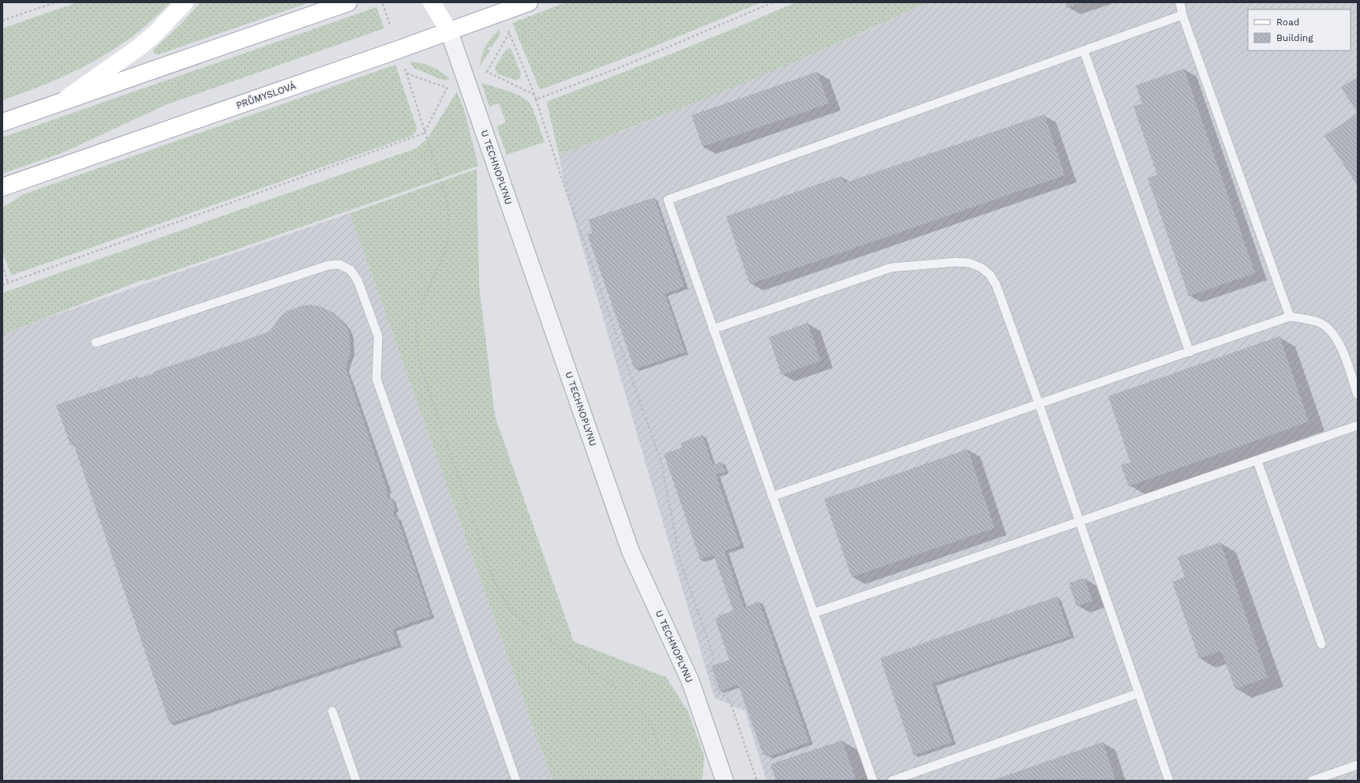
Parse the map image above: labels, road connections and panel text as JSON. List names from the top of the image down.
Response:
{
  "streets": {
    "main road": ["PRŮMYSLOVÁ"],
    "street": ["U TECHNOPLYNU"]
  },
  "crossings": [
    ["PRŮMYSLOVÁ", "U TECHNOPLYNU"]
  ],
  "legend": ["Road", "Building"]
}
